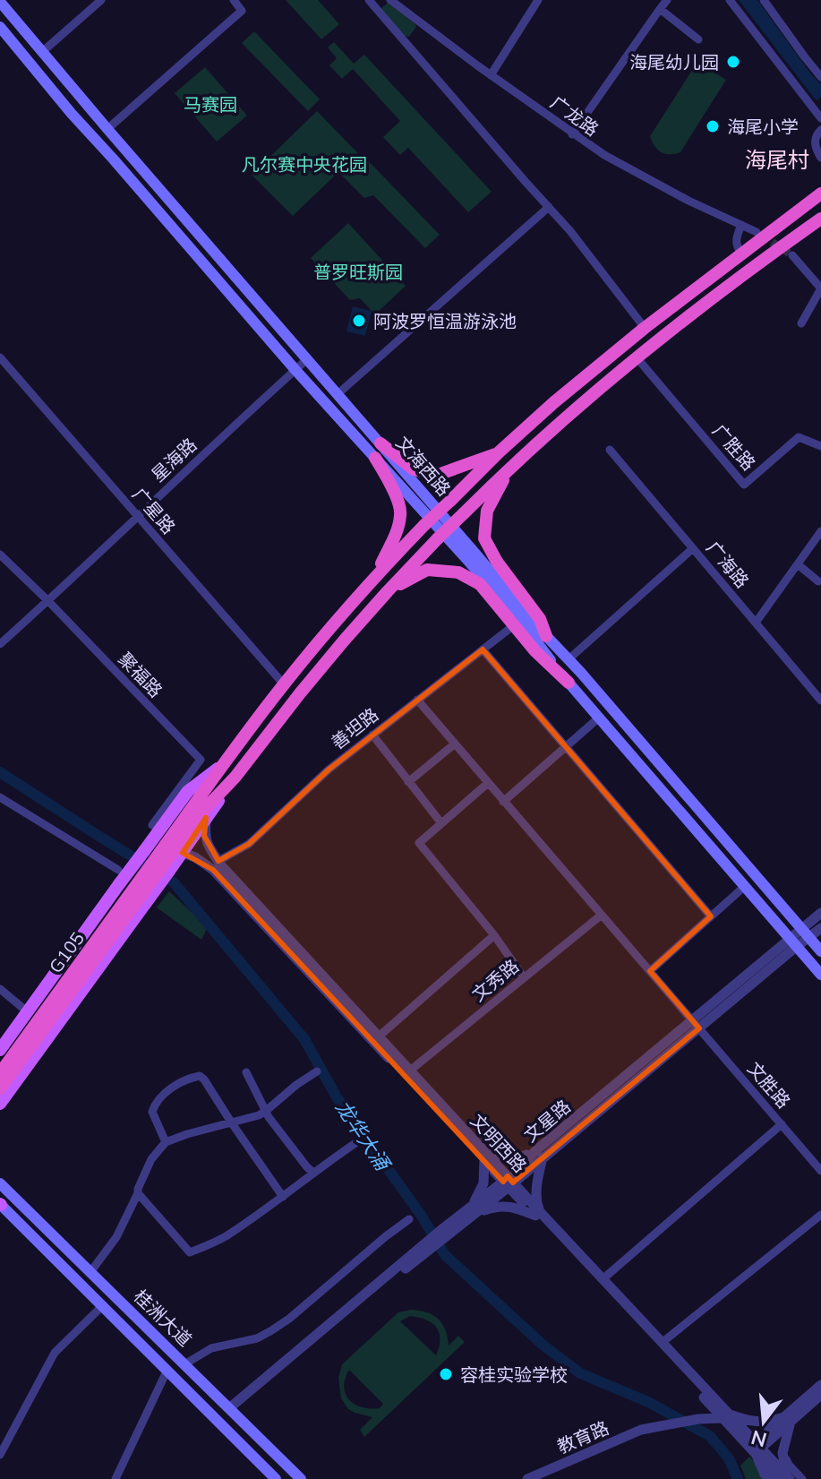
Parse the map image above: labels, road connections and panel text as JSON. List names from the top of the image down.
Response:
{
  "streets": {
    "highway": ["G105"],
    "main road": ["文海西路", "桂洲大道"],
    "street": [
      "广龙路",
      "广胜路",
      "星海路",
      "广星路",
      "广海路",
      "聚福路",
      "善坦路",
      "文秀路",
      "文胜路",
      "文星路",
      "文明西路",
      "教育路"
    ]
  },
  "crossings": [
    ["广胜路", "G105"],
    ["星海路", "文海西路"],
    ["星海路", "广星路"],
    ["星海路", "聚福路"],
    ["文海西路", "文星路"],
    ["广星路", "G105"],
    ["善坦路", "文胜路"],
    ["善坦路", "文明西路"],
    ["G105", "文明西路"],
    ["文秀路", "文胜路"],
    ["文秀路", "文明西路"],
    ["文胜路", "文星路"],
    ["文星路", "文明西路"],
    ["文星路", "桂洲大道"],
    ["文明西路", "教育路"]
  ],
  "districts": ["海尾村"],
  "water": ["龙华大涌"],
  "parks": ["马赛园", "凡尔赛中央花园", "普罗旺斯园"],
  "places": [
    "海尾幼儿园",
    "海尾小学",
    "阿波罗恒温游泳池",
    "容桂实验学校"
  ],
  "north": "bottom"
}
